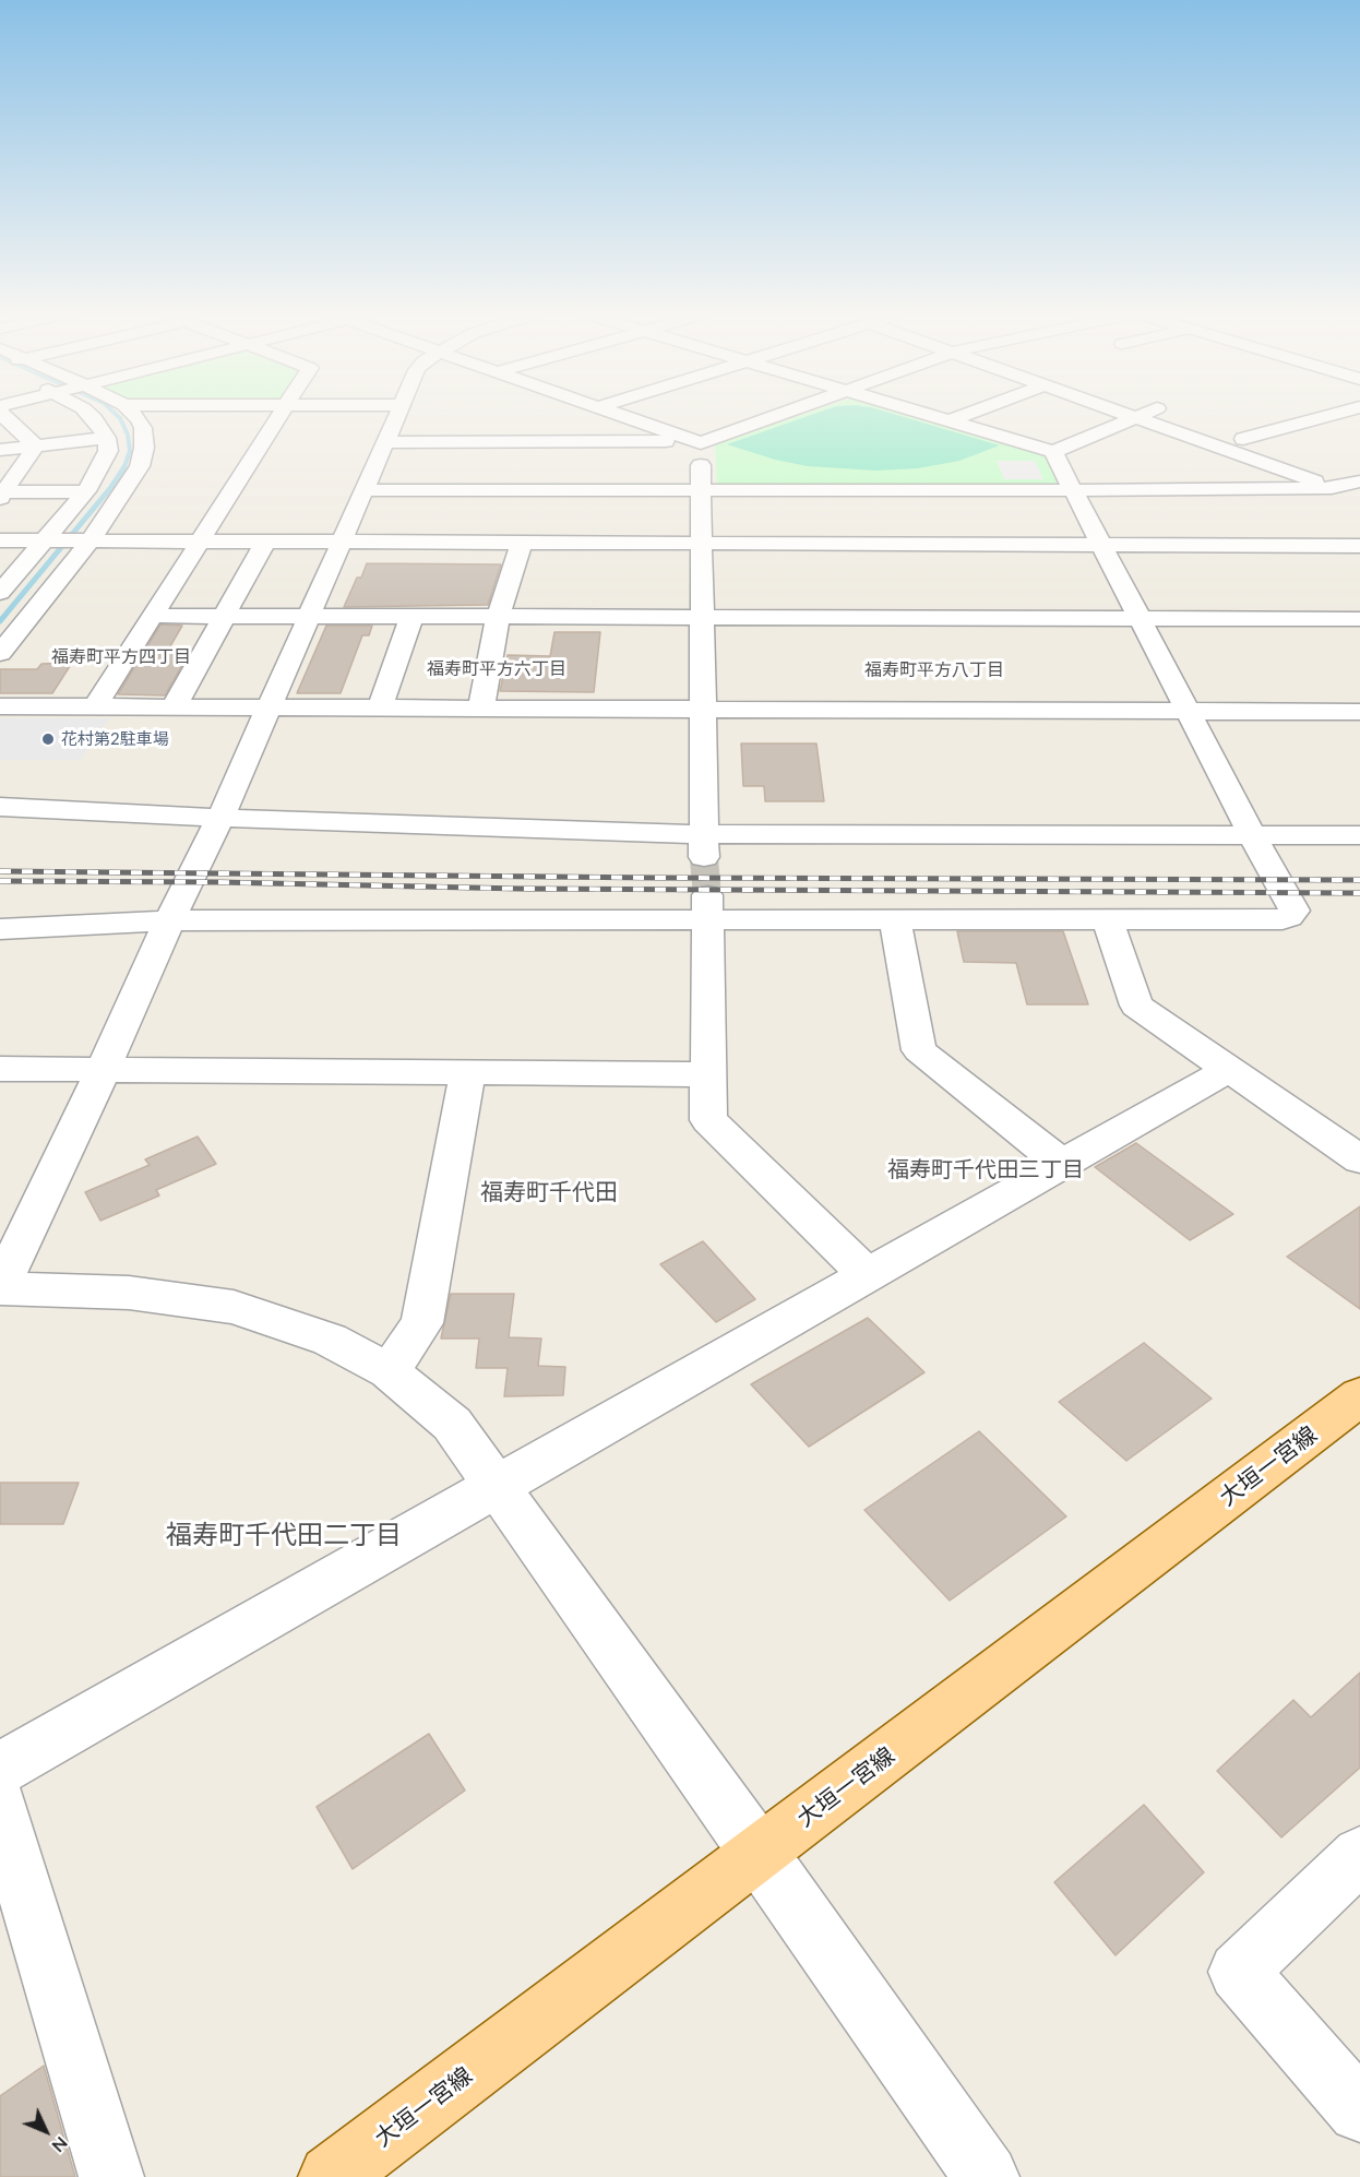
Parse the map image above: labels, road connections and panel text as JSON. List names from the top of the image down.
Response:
{
  "streets": {
    "main road": ["大垣一宮線"]
  },
  "districts": [
    "福寿町平方四丁目",
    "福寿町平方六丁目",
    "福寿町平方八丁目",
    "福寿町千代田三丁目",
    "福寿町千代田",
    "福寿町千代田二丁目"
  ],
  "places": ["花村第2駐車場"],
  "north": "bottom right"
}
